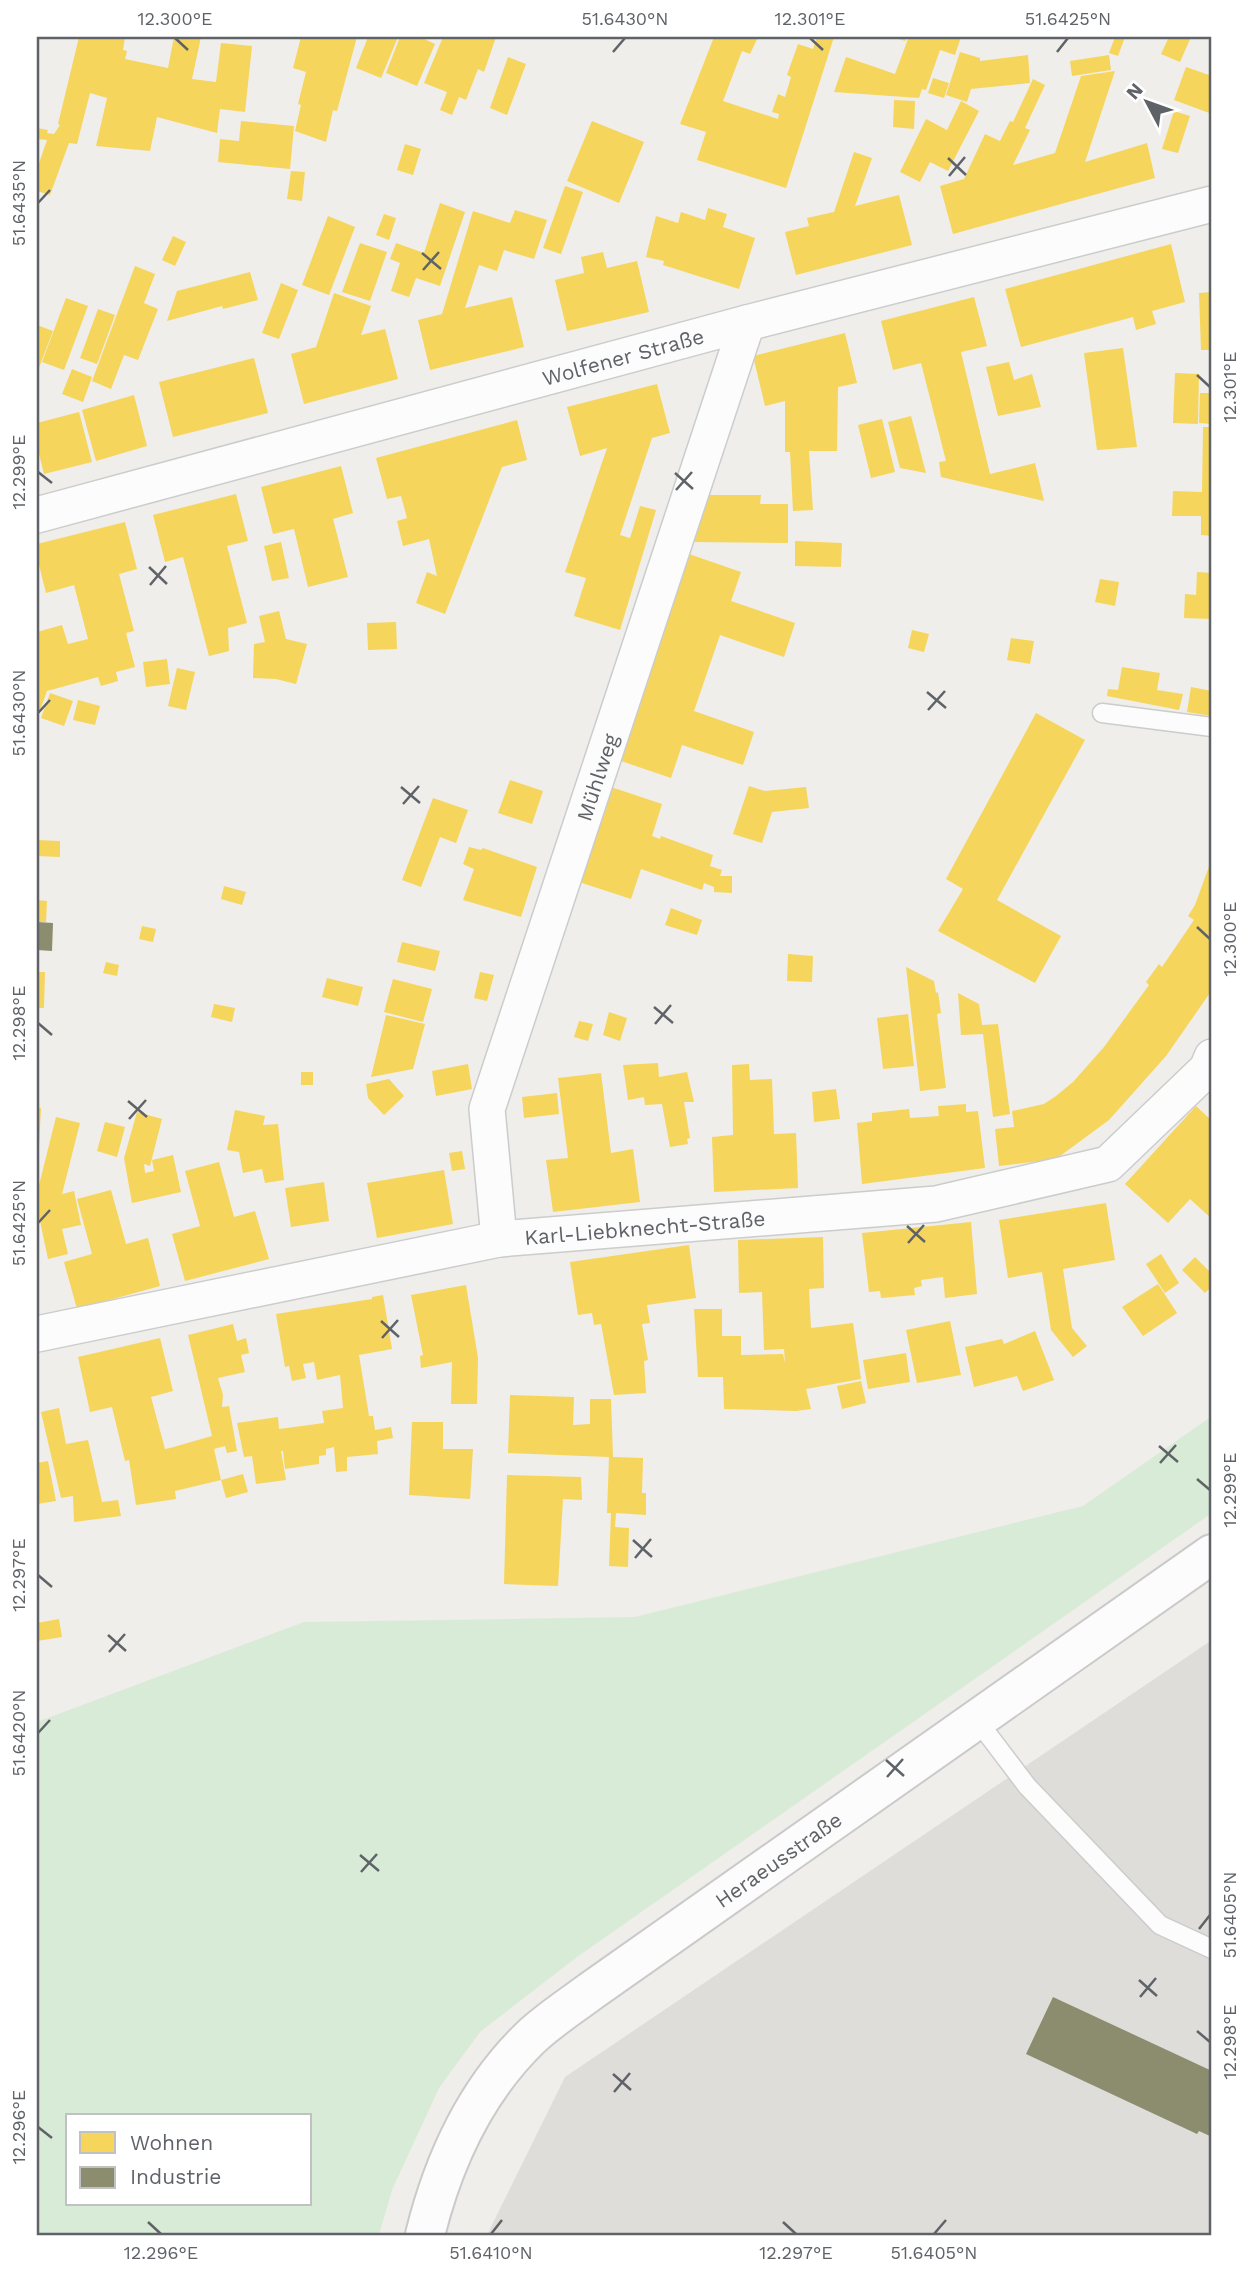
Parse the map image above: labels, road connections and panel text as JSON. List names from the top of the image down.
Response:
{
  "streets": {
    "street": [
      "Wolfener Straße",
      "Mühlweg",
      "Karl-Liebknecht-Straße",
      "Heraeusstraße"
    ]
  },
  "crossings": [
    ["Wolfener Straße", "Mühlweg"],
    ["Mühlweg", "Karl-Liebknecht-Straße"]
  ],
  "legend": ["Wohnen", "Industrie"],
  "north": "top left",
  "coordinates": [
    "12.300°E",
    "51.6430°N",
    "12.301°E",
    "51.6425°N",
    "51.6435°N",
    "12.299°E",
    "12.298°E",
    "12.297°E",
    "51.6420°N",
    "51.6405°N",
    "12.296°E",
    "51.6410°N"
  ]
}
